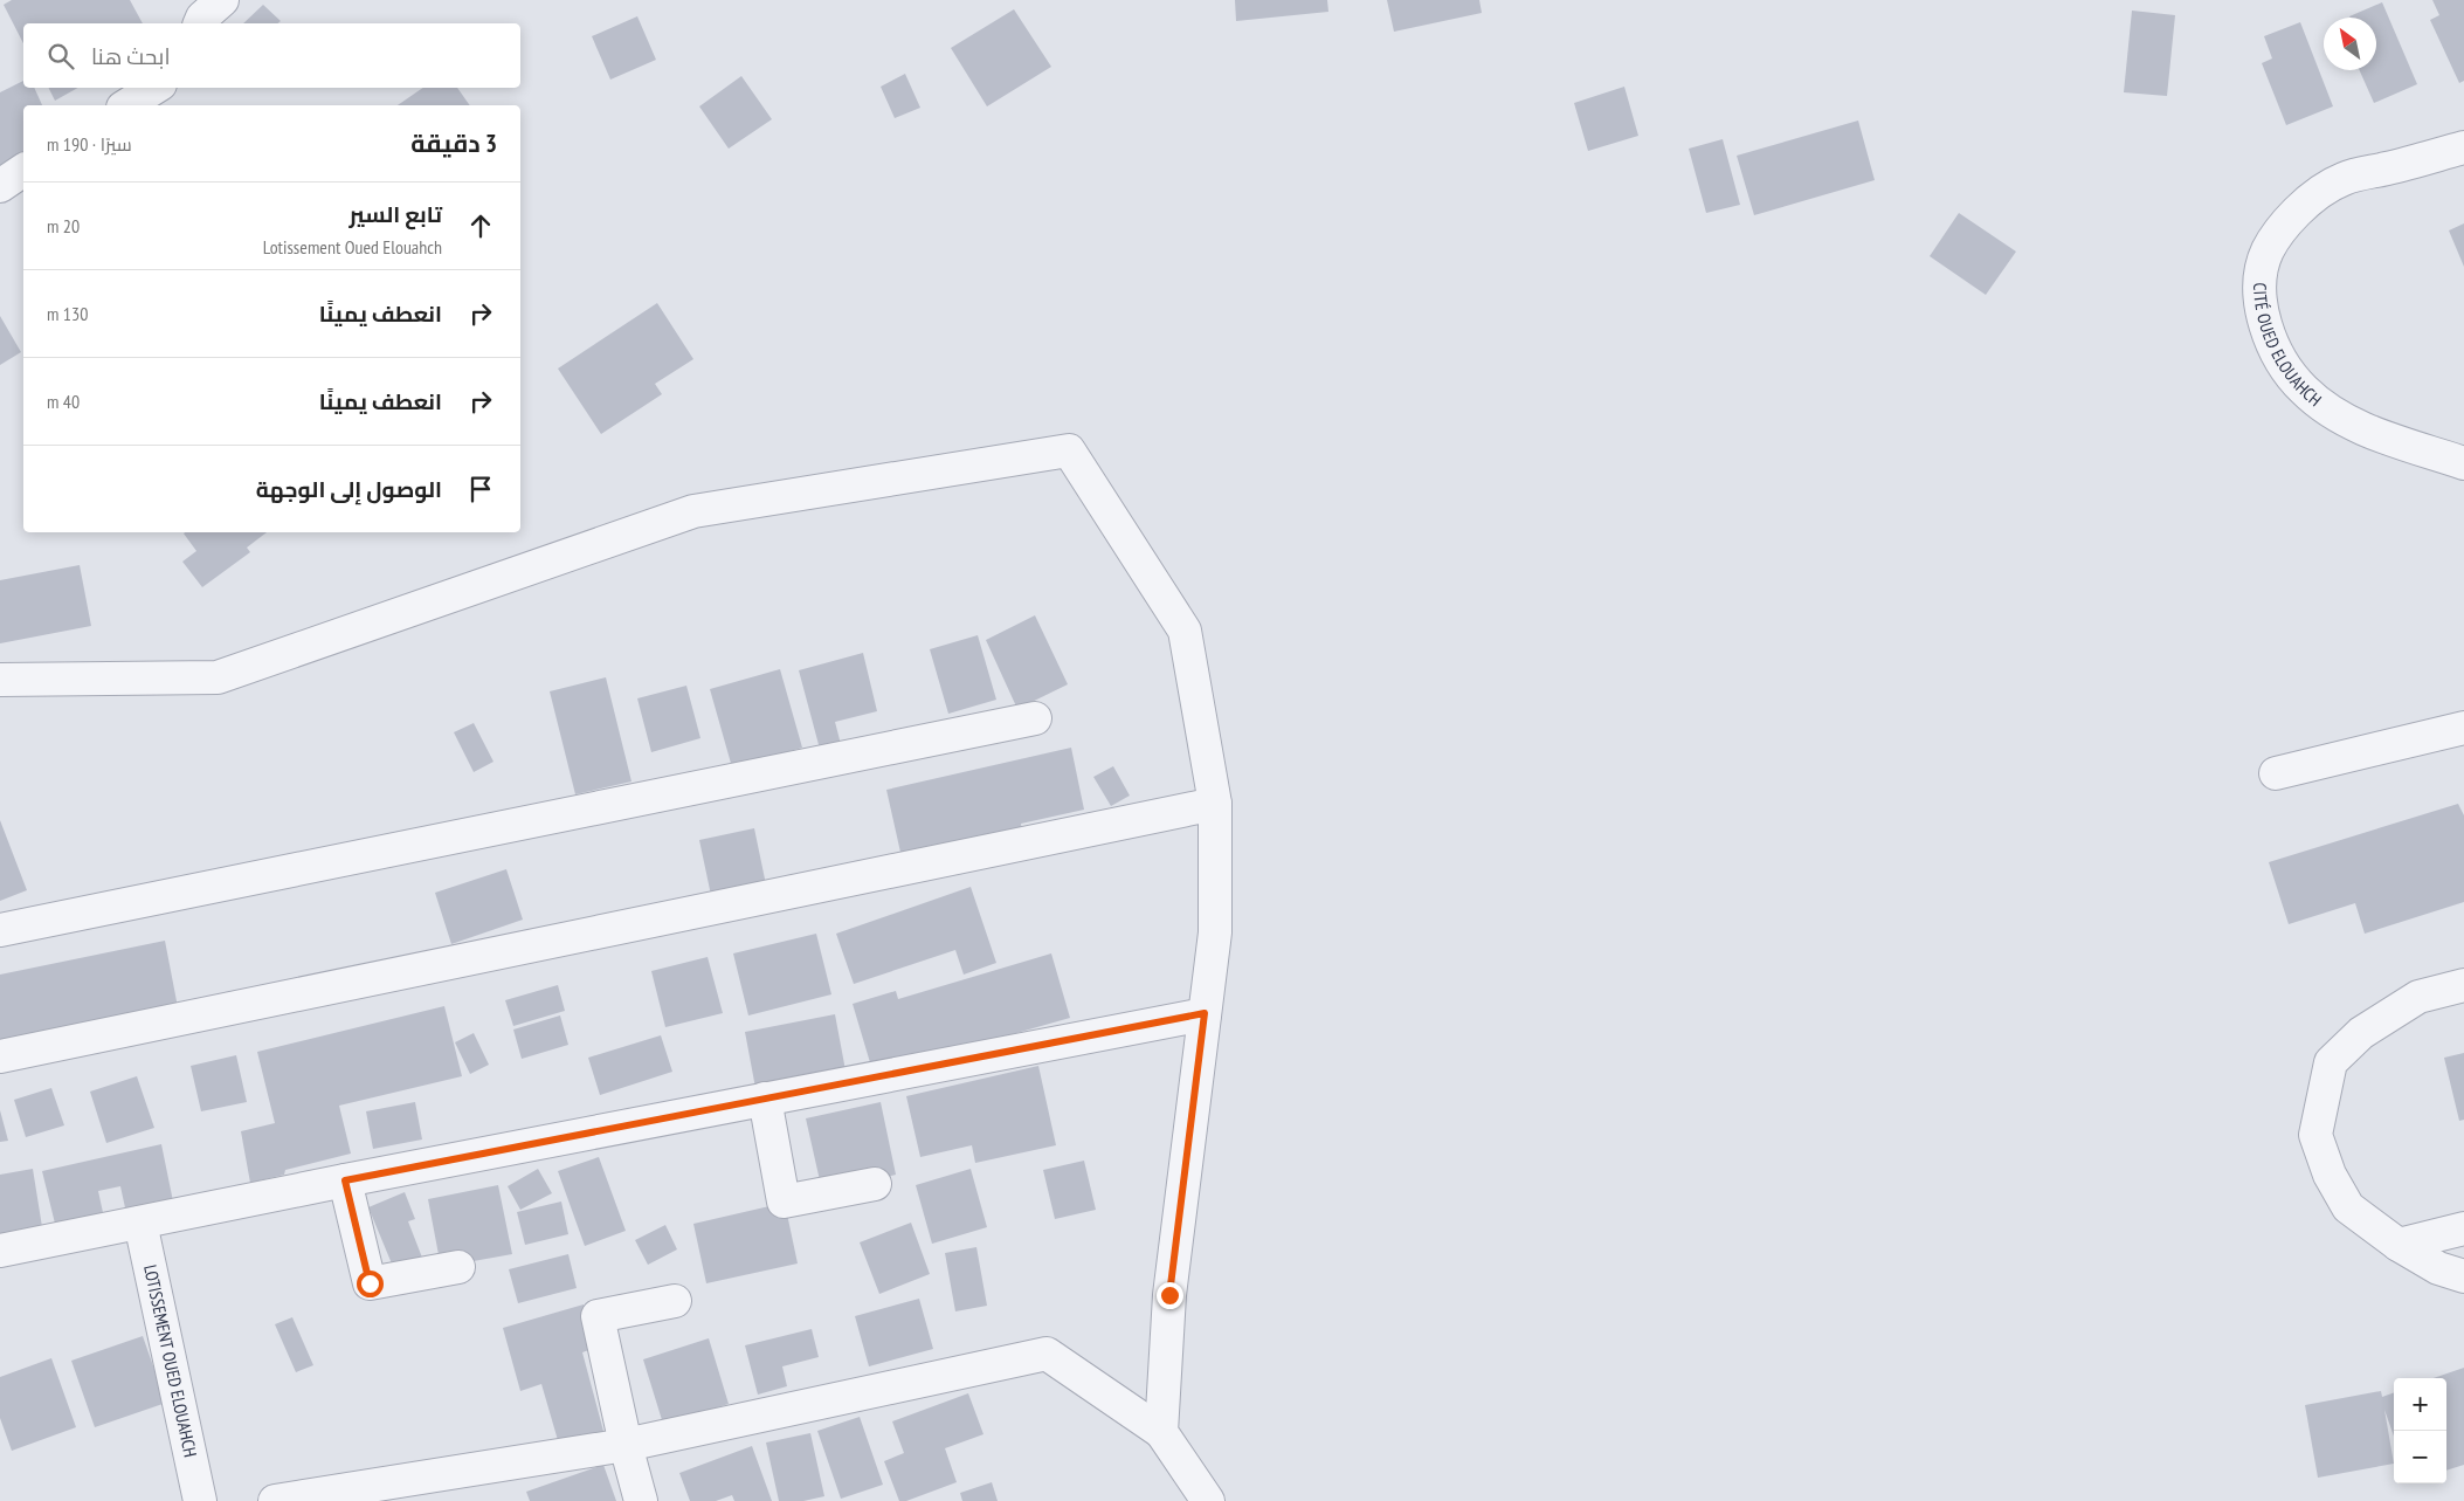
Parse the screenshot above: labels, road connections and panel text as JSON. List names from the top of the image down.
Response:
{
  "streets": {
    "street": ["CITÉ OUED ELOUAHCH", "LOTISSEMENT OUED ELOUAHCH"]
  },
  "north": "top left",
  "page": {
    "search": "ابحث هنا",
    "heading": ["3 دقيقة", "سيرًا · 190 m"],
    "list": [
      ["تابع السير", "Lotissement Oued Elouahch", "20 m"],
      ["انعطف يمينًا", "130 m"],
      ["انعطف يمينًا", "40 m"],
      "الوصول إلى الوجهة"
    ],
    "map_buttons": ["+", "−"]
  }
}
